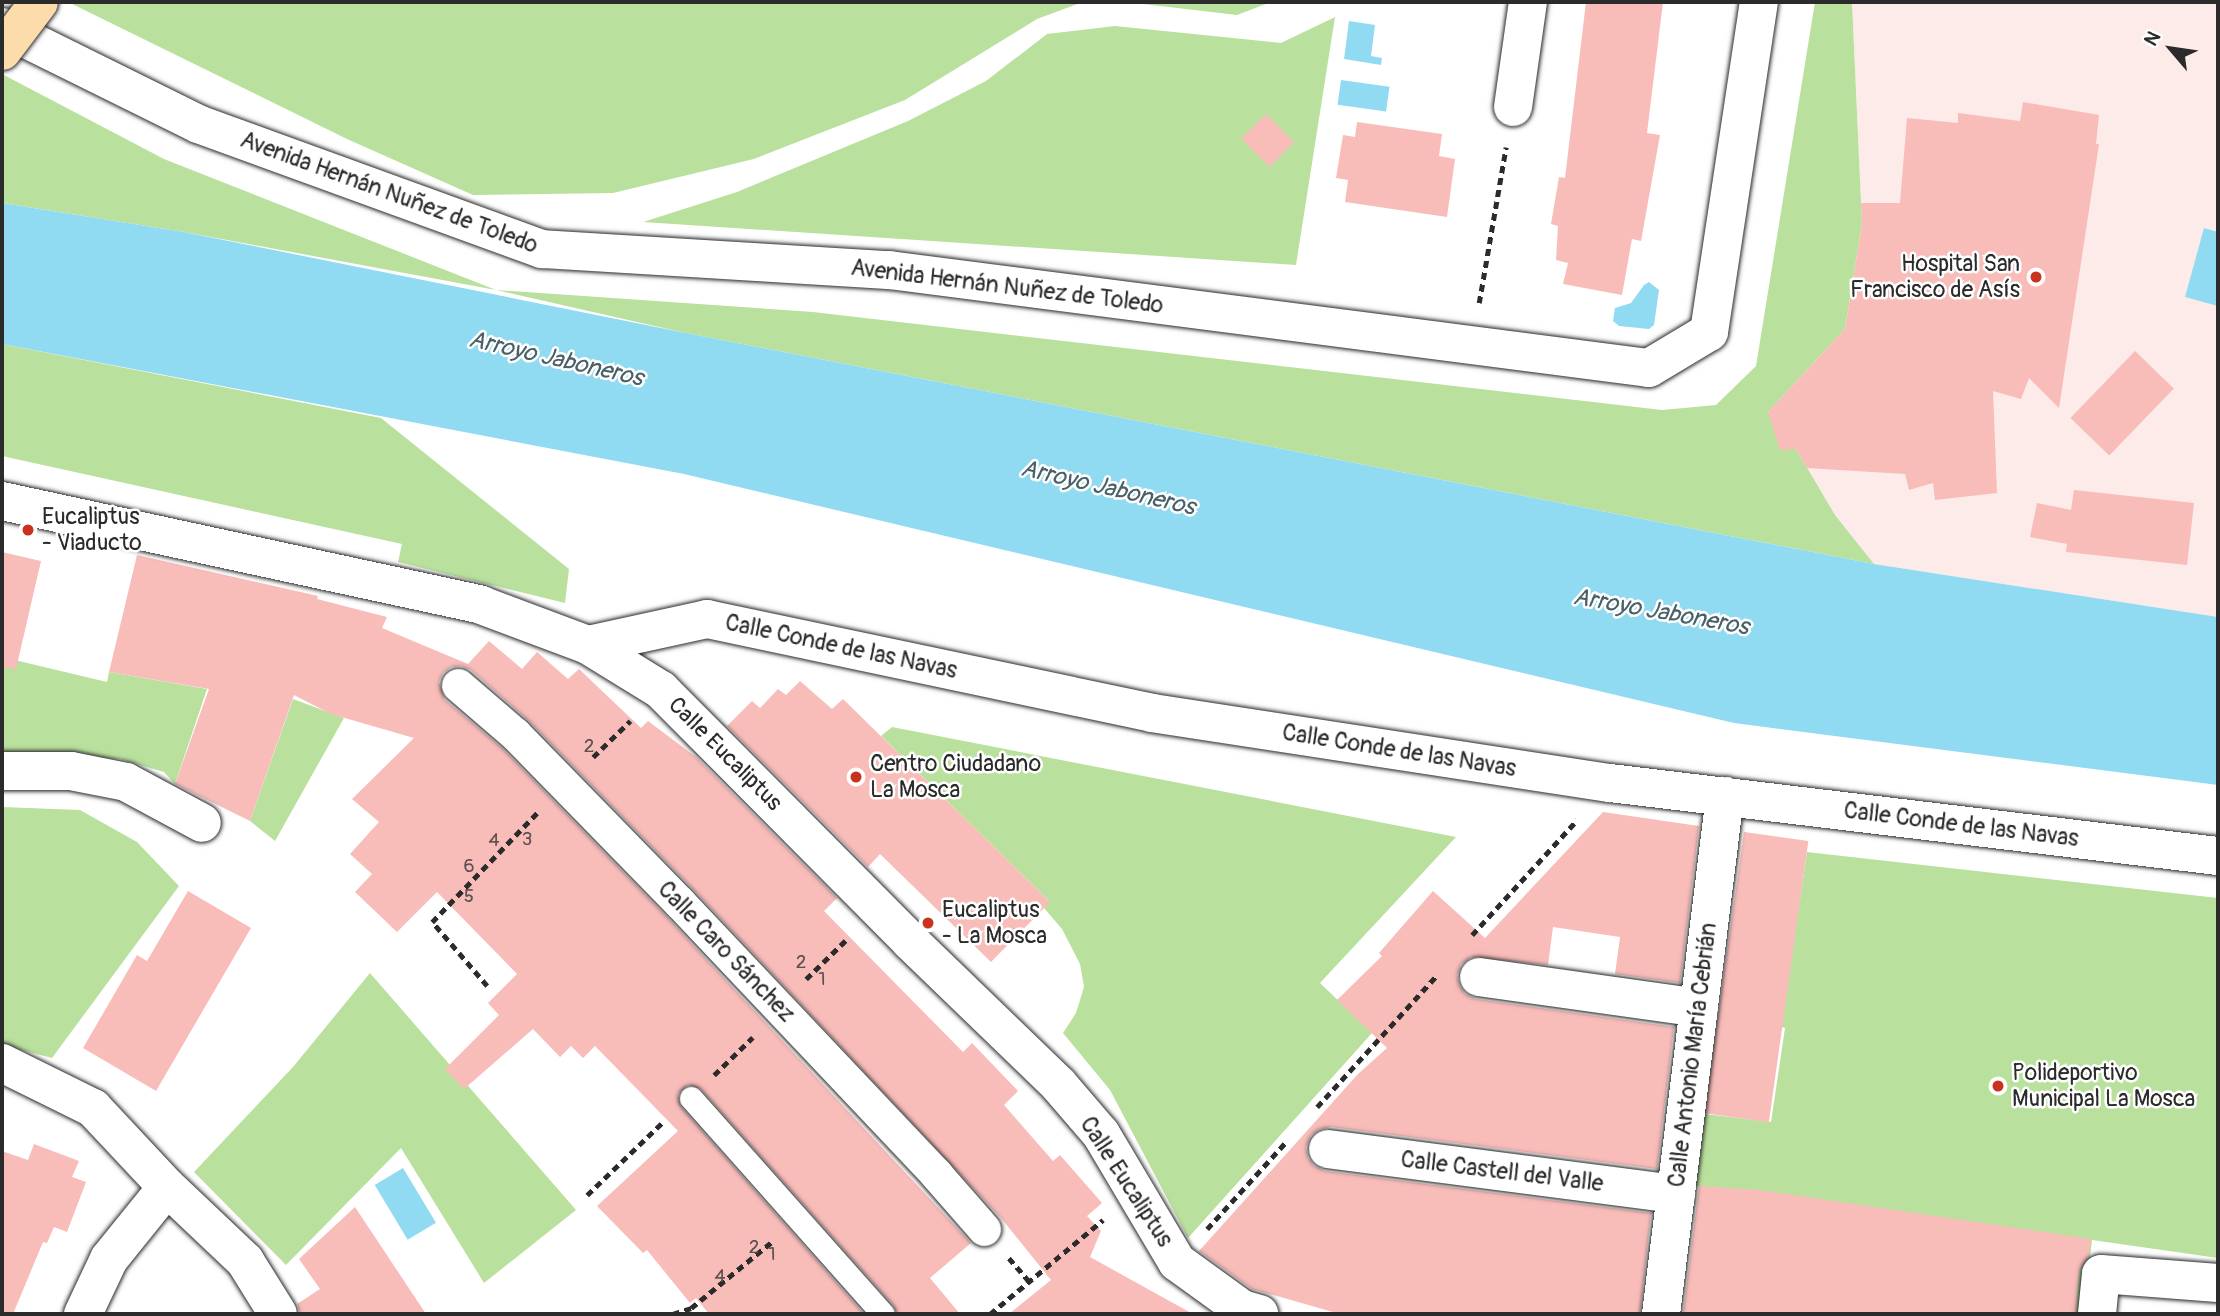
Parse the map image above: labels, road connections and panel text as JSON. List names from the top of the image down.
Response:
{
  "streets": {
    "street": [
      "Avenida Hernán Nuñez de Toledo",
      "Calle Conde de las Navas",
      "Calle Eucaliptus",
      "Calle Caro Sánchez",
      "Calle Antonio María Cebrián",
      "Calle Castell del Valle"
    ]
  },
  "crossings": [
    ["Calle Conde de las Navas", "Calle Eucaliptus"],
    ["Calle Conde de las Navas", "Calle Antonio María Cebrián"],
    ["Calle Antonio María Cebrián", "Calle Castell del Valle"]
  ],
  "water": ["Arroyo Jaboneros"],
  "places": [
    "Hospital San Francisco de Asís",
    "Eucaliptus - Viaducto",
    "Centro Ciudadano La Mosca",
    "Eucaliptus - La Mosca",
    "Polideportivo Municipal La Mosca"
  ],
  "house_numbers": [
    "2",
    "3",
    "4",
    "6",
    "5",
    "2",
    "1",
    "2",
    "1",
    "4"
  ],
  "north": "top left"
}
